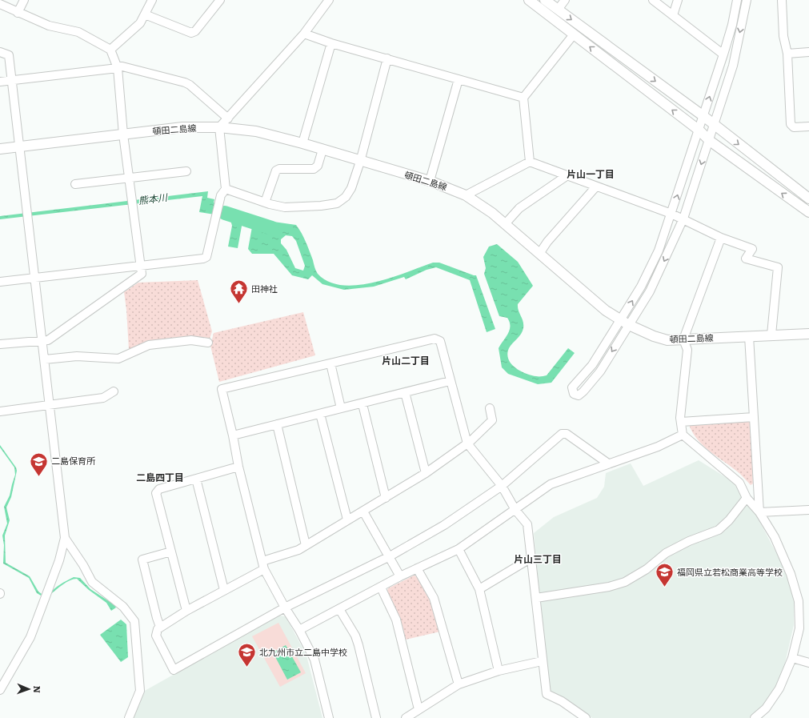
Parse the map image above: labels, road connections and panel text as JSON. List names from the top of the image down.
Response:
{
  "streets": {
    "main road": ["頓田二島線"]
  },
  "districts": [
    "片山一丁目",
    "片山二丁目",
    "二島四丁目",
    "片山三丁目"
  ],
  "water": ["熊本川"],
  "places": {
    "temple": ["田神社"],
    "school or university": ["二島保育所", "福岡県立若松商業高等学校", "北九州市立二島中学校"]
  },
  "north": "right"
}
